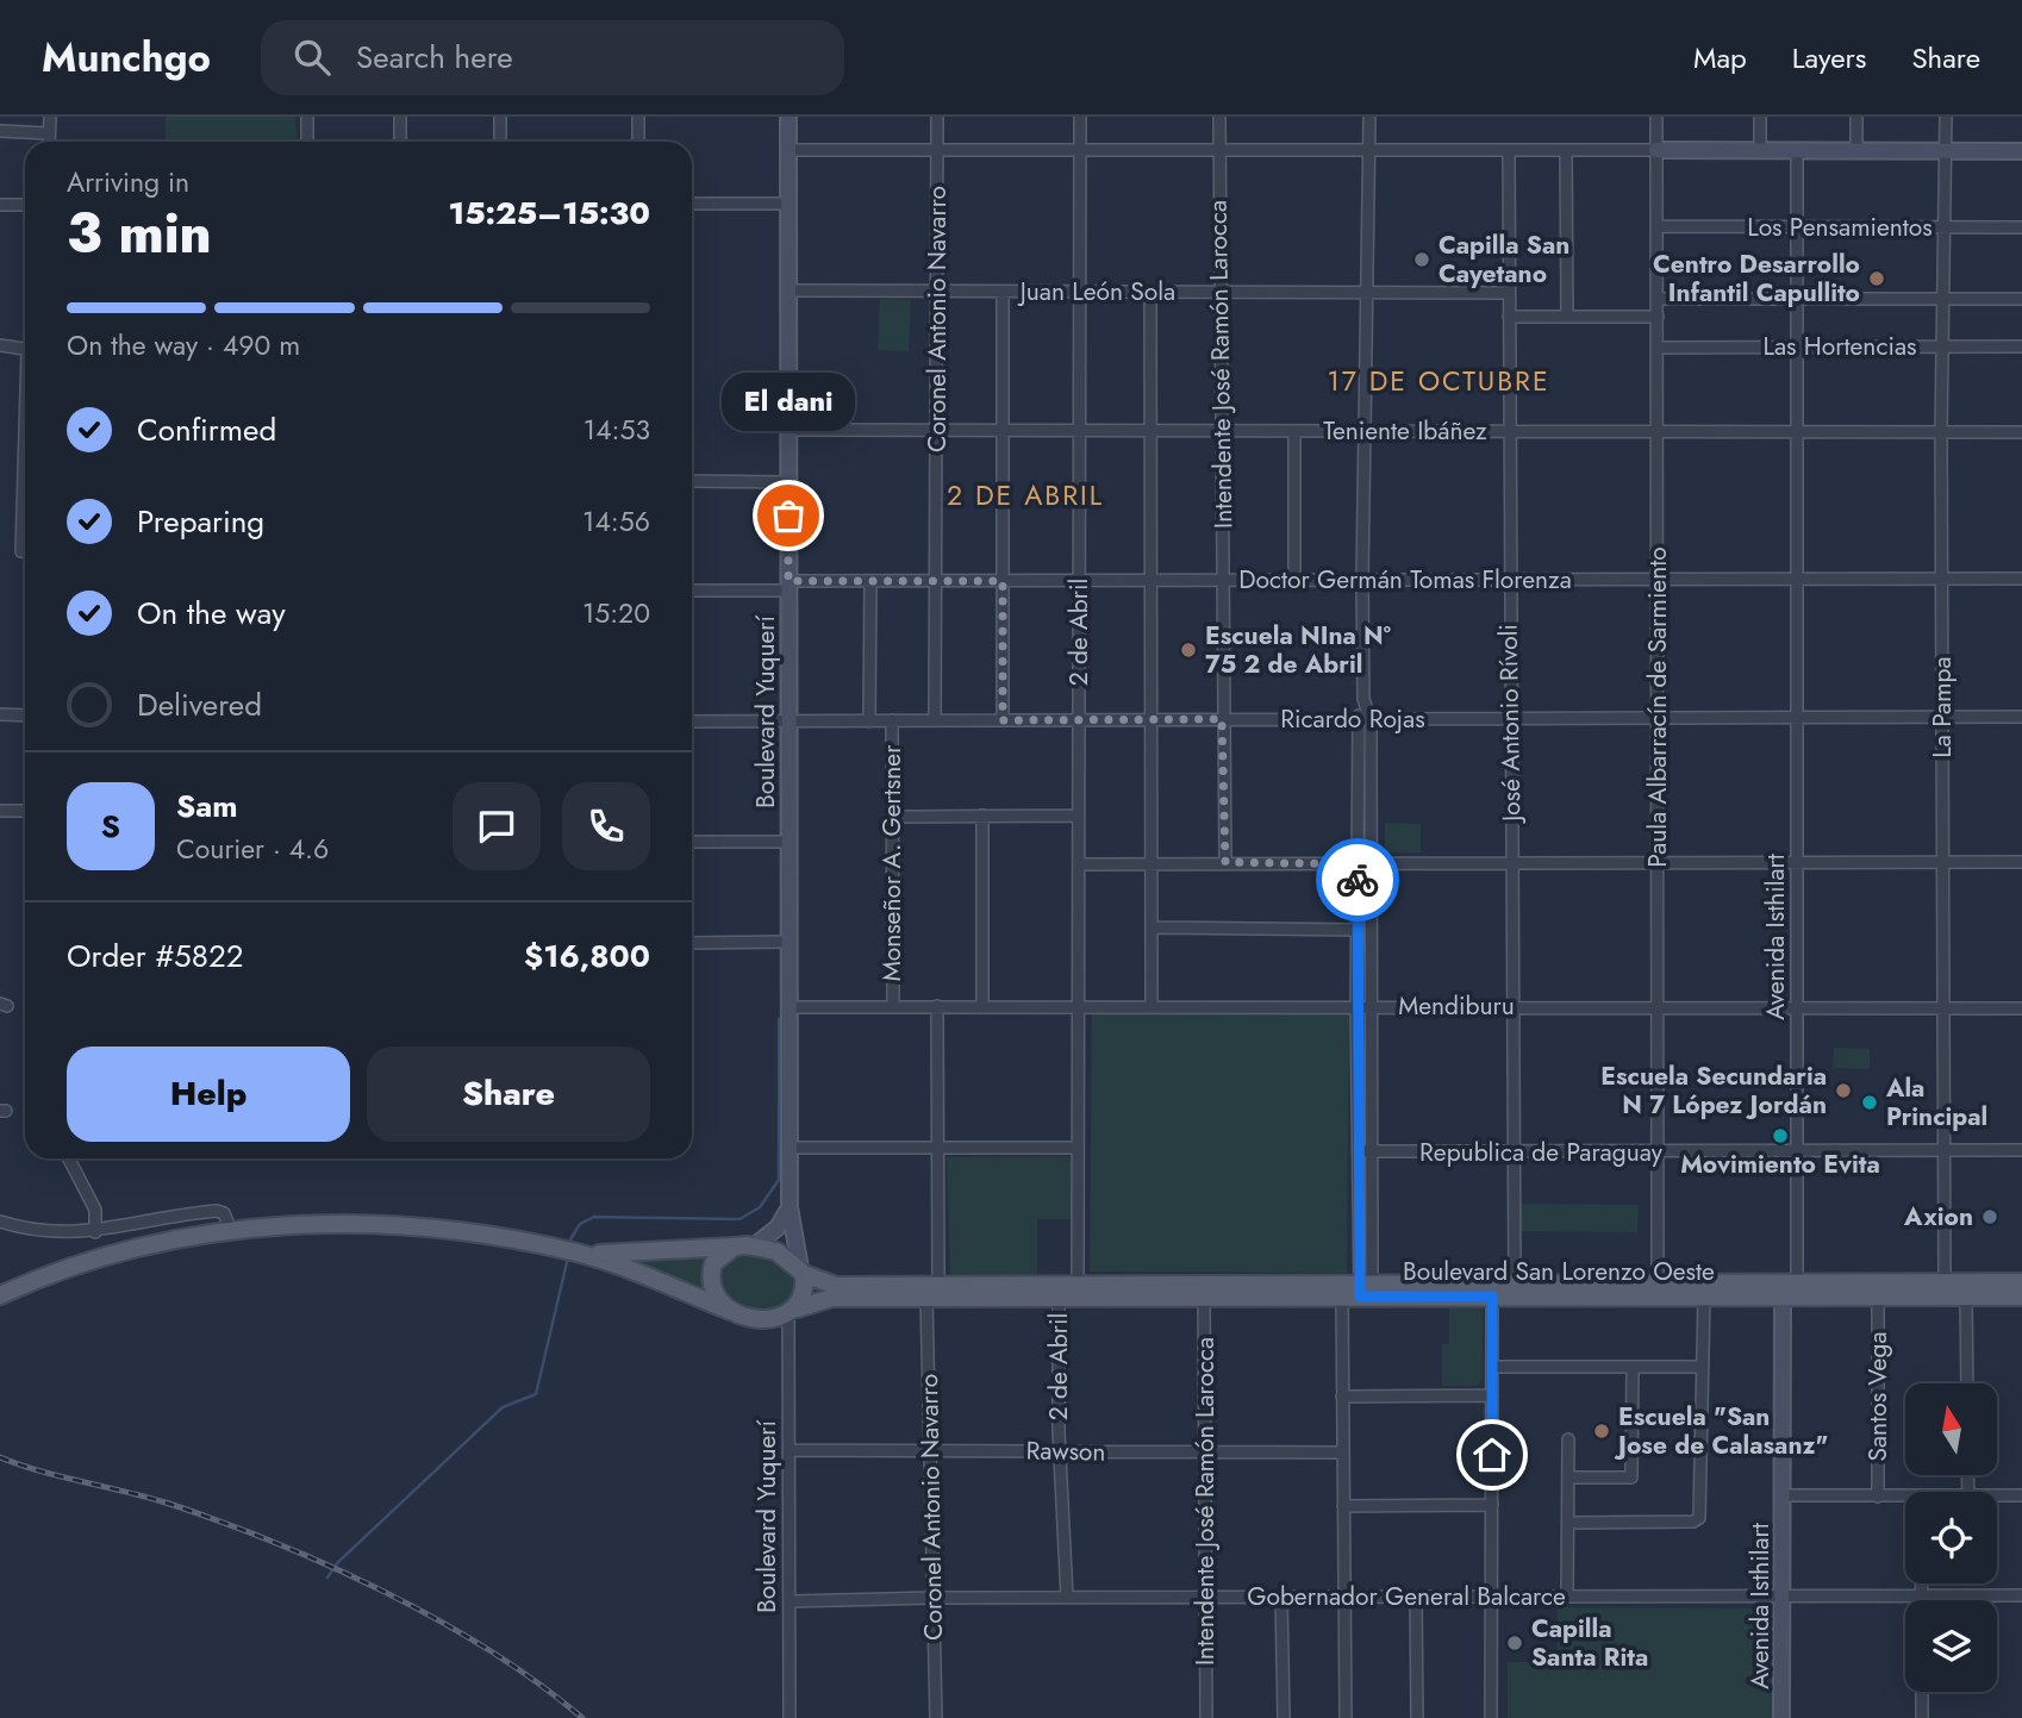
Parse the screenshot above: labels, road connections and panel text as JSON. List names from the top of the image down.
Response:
{
  "streets": {
    "main road": ["Boulevard Yuquerí", "Avenida Isthilart", "Boulevard San Lorenzo Oeste"],
    "street": [
      "Los Pensamientos",
      "Juan León Sola",
      "Coronel Antonio Navarro",
      "Las Hortencias",
      "Intendente José Ramón Larocca",
      "Teniente Ibáñez",
      "Doctor Germán Tomas Florenza",
      "2 de Abril",
      "Paula Albarracín de Sarmiento",
      "La Pampa",
      "Ricardo Rojas",
      "José Antonio Rívoli",
      "Monseñor A. Gertsner",
      "Mendiburu",
      "Republica de Paraguay",
      "Santos Vega",
      "Rawson",
      "Gobernador General Balcarce"
    ]
  },
  "crossings": [
    ["Los Pensamientos", "Paula Albarracín de Sarmiento"],
    ["Los Pensamientos", "La Pampa"],
    ["Los Pensamientos", "Avenida Isthilart"],
    ["Juan León Sola", "Coronel Antonio Navarro"],
    ["Juan León Sola", "Intendente José Ramón Larocca"],
    ["Juan León Sola", "2 de Abril"],
    ["Juan León Sola", "Boulevard Yuquerí"],
    ["Juan León Sola", "José Antonio Rívoli"],
    ["Coronel Antonio Navarro", "Teniente Ibáñez"],
    ["Coronel Antonio Navarro", "Doctor Germán Tomas Florenza"],
    ["Coronel Antonio Navarro", "Ricardo Rojas"],
    ["Coronel Antonio Navarro", "Mendiburu"],
    ["Coronel Antonio Navarro", "Boulevard San Lorenzo Oeste"],
    ["Coronel Antonio Navarro", "Rawson"],
    ["Coronel Antonio Navarro", "Gobernador General Balcarce"],
    ["Las Hortencias", "Paula Albarracín de Sarmiento"],
    ["Las Hortencias", "La Pampa"],
    ["Las Hortencias", "Avenida Isthilart"],
    ["Intendente José Ramón Larocca", "Teniente Ibáñez"],
    ["Intendente José Ramón Larocca", "Doctor Germán Tomas Florenza"],
    ["Intendente José Ramón Larocca", "Ricardo Rojas"],
    ["Intendente José Ramón Larocca", "Boulevard San Lorenzo Oeste"],
    ["Intendente José Ramón Larocca", "Rawson"],
    ["Intendente José Ramón Larocca", "Gobernador General Balcarce"],
    ["Teniente Ibáñez", "2 de Abril"],
    ["Teniente Ibáñez", "Paula Albarracín de Sarmiento"],
    ["Teniente Ibáñez", "La Pampa"],
    ["Teniente Ibáñez", "Boulevard Yuquerí"],
    ["Teniente Ibáñez", "José Antonio Rívoli"],
    ["Teniente Ibáñez", "Avenida Isthilart"],
    ["Doctor Germán Tomas Florenza", "2 de Abril"],
    ["Doctor Germán Tomas Florenza", "Paula Albarracín de Sarmiento"],
    ["Doctor Germán Tomas Florenza", "La Pampa"],
    ["Doctor Germán Tomas Florenza", "Boulevard Yuquerí"],
    ["Doctor Germán Tomas Florenza", "José Antonio Rívoli"],
    ["Doctor Germán Tomas Florenza", "Avenida Isthilart"],
    ["2 de Abril", "Ricardo Rojas"],
    ["2 de Abril", "Mendiburu"],
    ["2 de Abril", "Boulevard San Lorenzo Oeste"],
    ["2 de Abril", "Rawson"],
    ["2 de Abril", "Gobernador General Balcarce"],
    ["Paula Albarracín de Sarmiento", "Ricardo Rojas"],
    ["Paula Albarracín de Sarmiento", "Mendiburu"],
    ["Paula Albarracín de Sarmiento", "Republica de Paraguay"],
    ["Paula Albarracín de Sarmiento", "Boulevard San Lorenzo Oeste"],
    ["La Pampa", "Ricardo Rojas"],
    ["La Pampa", "Mendiburu"],
    ["La Pampa", "Republica de Paraguay"],
    ["La Pampa", "Boulevard San Lorenzo Oeste"],
    ["Boulevard Yuquerí", "Ricardo Rojas"],
    ["Boulevard Yuquerí", "Mendiburu"],
    ["Boulevard Yuquerí", "Boulevard San Lorenzo Oeste"],
    ["Boulevard Yuquerí", "Rawson"],
    ["Boulevard Yuquerí", "Gobernador General Balcarce"],
    ["Ricardo Rojas", "José Antonio Rívoli"],
    ["Ricardo Rojas", "Monseñor A. Gertsner"],
    ["Ricardo Rojas", "Avenida Isthilart"],
    ["José Antonio Rívoli", "Mendiburu"],
    ["José Antonio Rívoli", "Republica de Paraguay"],
    ["José Antonio Rívoli", "Boulevard San Lorenzo Oeste"],
    ["Monseñor A. Gertsner", "Mendiburu"],
    ["Avenida Isthilart", "Mendiburu"],
    ["Avenida Isthilart", "Republica de Paraguay"],
    ["Avenida Isthilart", "Boulevard San Lorenzo Oeste"],
    ["Avenida Isthilart", "Gobernador General Balcarce"],
    ["Boulevard San Lorenzo Oeste", "Santos Vega"]
  ],
  "districts": ["17 DE OCTUBRE", "2 DE ABRIL"],
  "places": [
    "Capilla San Cayetano",
    "Centro Desarrollo Infantil Capullito",
    "El dani",
    "Escuela NIna N° 75 2 de Abril",
    "Escuela Secundaria N 7 López Jordán",
    "Ala Principal",
    "Movimiento Evita",
    "Axion",
    "Escuela \"San Jose de Calasanz\"",
    "Capilla Santa Rita"
  ],
  "north": "top",
  "page": {
    "header": "Munchgo",
    "search": "Search here",
    "nav": ["Map", "Layers", "Share"],
    "heading": ["3 min", "Arriving in", "15:25–15:30"],
    "panel": [
      "Sam",
      "Courier · 4.6",
      "Order #5822",
      "$16,800"
    ],
    "bar": "On the way · 490 m",
    "bubble": "El dani",
    "list": [
      ["Confirmed", "14:53"],
      ["Preparing", "14:56"],
      ["On the way", "15:20"],
      "Delivered"
    ],
    "round": "S",
    "buttons": ["Help", "Share"]
  }
}
